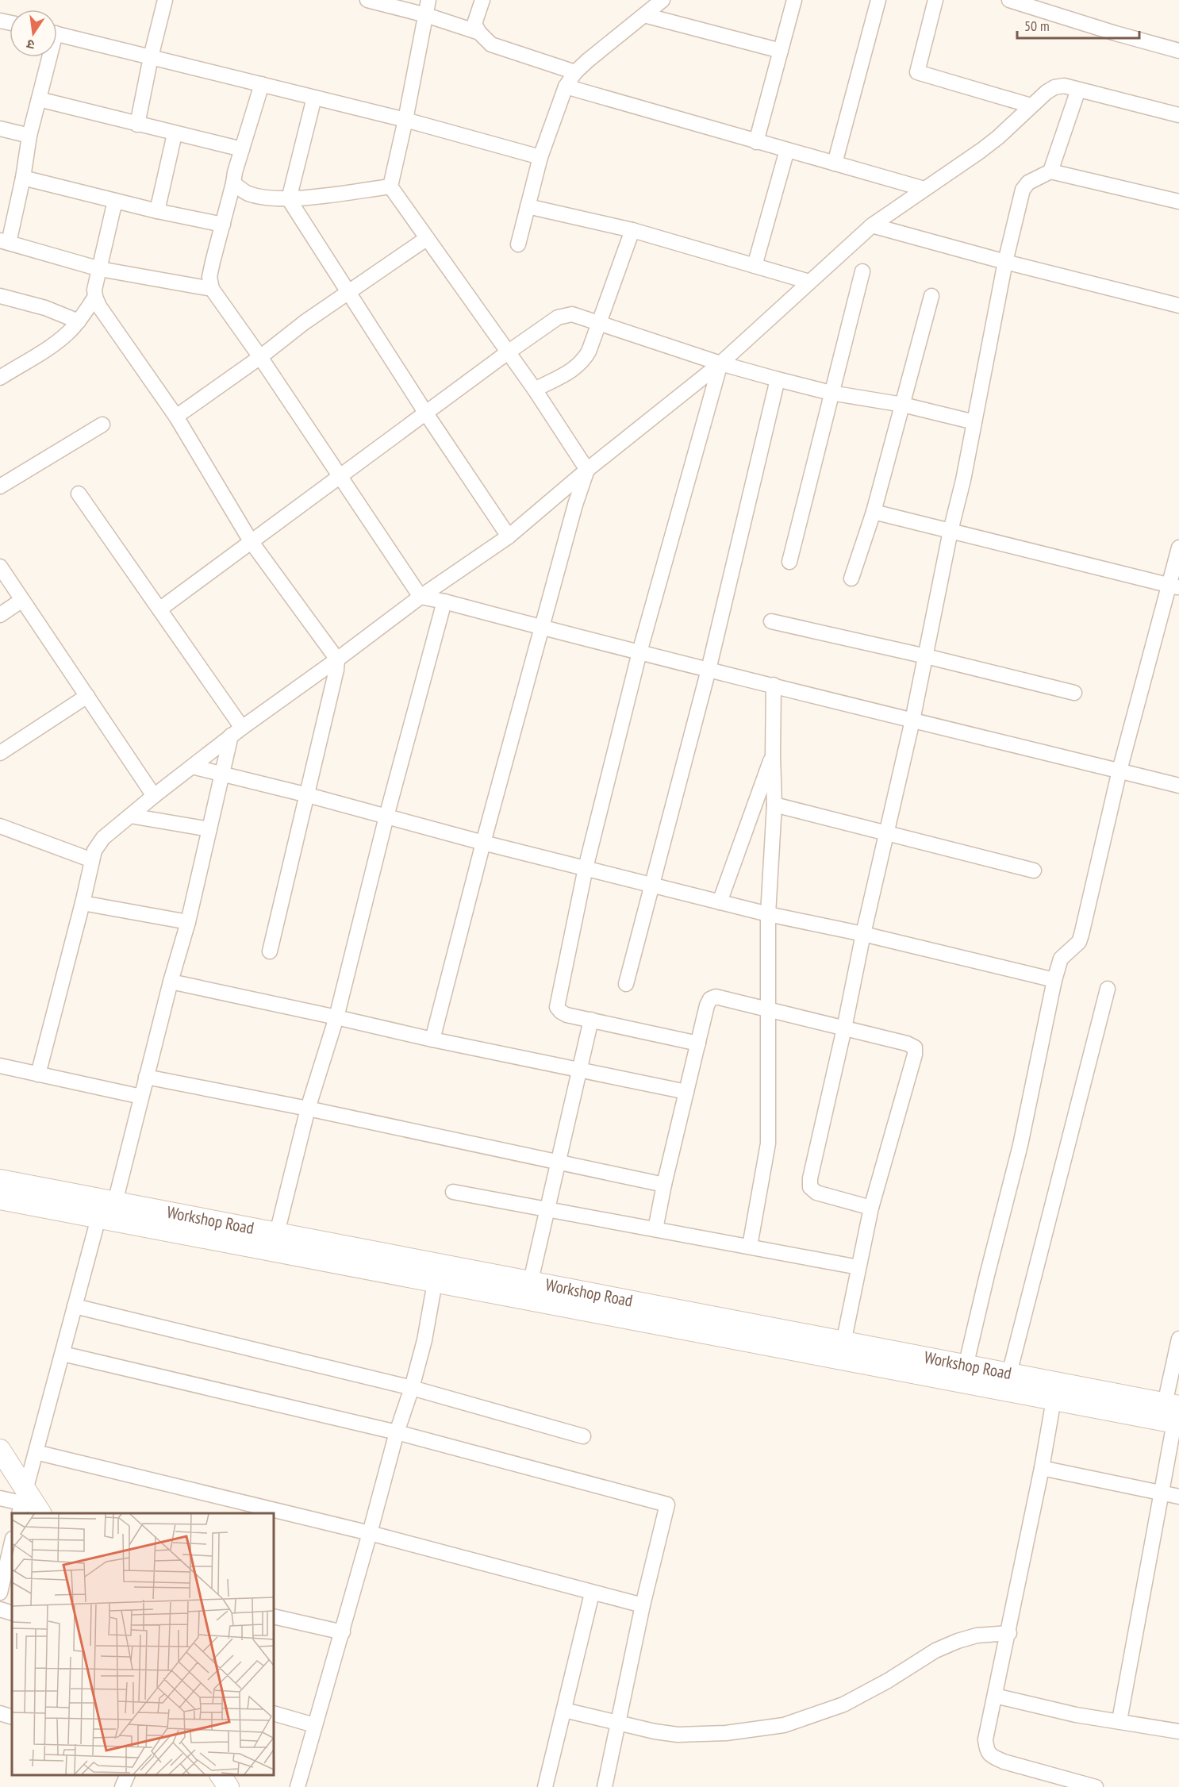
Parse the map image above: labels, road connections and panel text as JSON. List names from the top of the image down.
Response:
{
  "streets": {
    "main road": ["Workshop Road"]
  },
  "scale_bar": "50 m",
  "north": "bottom"
}
